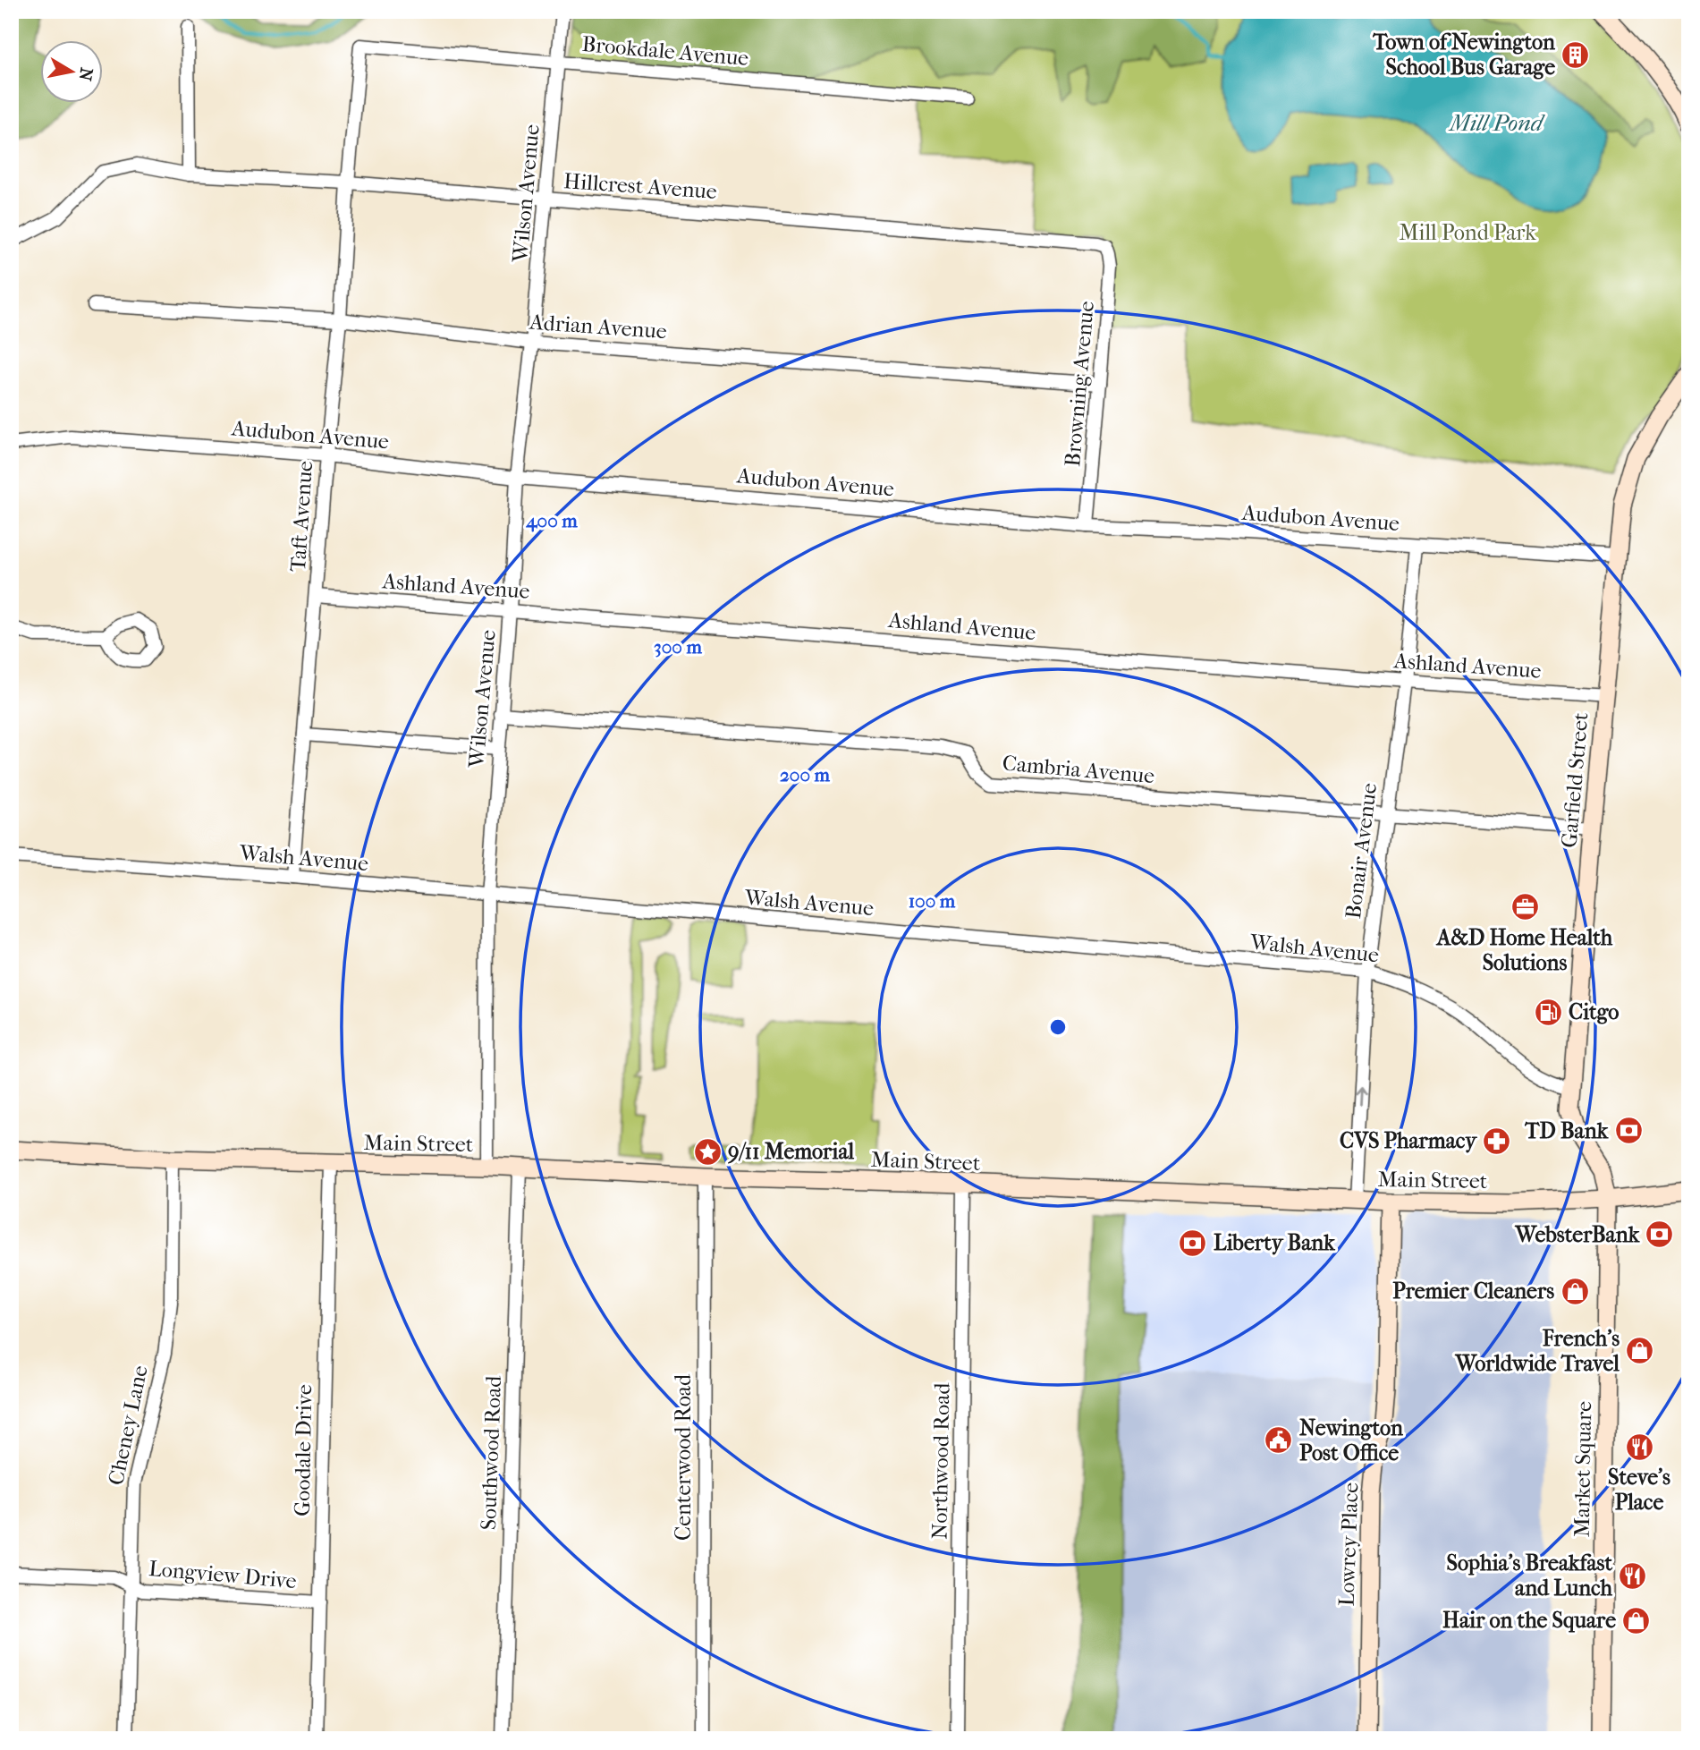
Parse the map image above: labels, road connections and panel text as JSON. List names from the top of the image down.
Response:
{
  "streets": {
    "street": [
      "Brookdale Avenue",
      "Hillcrest Avenue",
      "Wilson Avenue",
      "Adrian Avenue",
      "Browning Avenue",
      "Audubon Avenue",
      "Taft Avenue",
      "Ashland Avenue",
      "Cambria Avenue",
      "Garfield Street",
      "Bonair Avenue",
      "Walsh Avenue",
      "Main Street",
      "Cheney Lane",
      "Goodale Drive",
      "Southwood Road",
      "Centerwood Road",
      "Northwood Road",
      "Market Square",
      "Lowrey Place",
      "Longview Drive"
    ]
  },
  "crossings": [
    ["Brookdale Avenue", "Wilson Avenue"],
    ["Brookdale Avenue", "Taft Avenue"],
    ["Hillcrest Avenue", "Wilson Avenue"],
    ["Hillcrest Avenue", "Browning Avenue"],
    ["Hillcrest Avenue", "Taft Avenue"],
    ["Wilson Avenue", "Adrian Avenue"],
    ["Wilson Avenue", "Audubon Avenue"],
    ["Wilson Avenue", "Ashland Avenue"],
    ["Wilson Avenue", "Cambria Avenue"],
    ["Wilson Avenue", "Walsh Avenue"],
    ["Wilson Avenue", "Main Street"],
    ["Adrian Avenue", "Browning Avenue"],
    ["Adrian Avenue", "Taft Avenue"],
    ["Browning Avenue", "Audubon Avenue"],
    ["Audubon Avenue", "Taft Avenue"],
    ["Audubon Avenue", "Garfield Street"],
    ["Audubon Avenue", "Bonair Avenue"],
    ["Taft Avenue", "Ashland Avenue"],
    ["Taft Avenue", "Walsh Avenue"],
    ["Ashland Avenue", "Garfield Street"],
    ["Ashland Avenue", "Bonair Avenue"],
    ["Cambria Avenue", "Garfield Street"],
    ["Cambria Avenue", "Bonair Avenue"],
    ["Garfield Street", "Walsh Avenue"],
    ["Garfield Street", "Main Street"],
    ["Garfield Street", "Market Square"],
    ["Bonair Avenue", "Walsh Avenue"],
    ["Bonair Avenue", "Main Street"],
    ["Main Street", "Cheney Lane"],
    ["Main Street", "Goodale Drive"],
    ["Main Street", "Southwood Road"],
    ["Main Street", "Centerwood Road"],
    ["Main Street", "Northwood Road"],
    ["Main Street", "Market Square"],
    ["Main Street", "Lowrey Place"],
    ["Cheney Lane", "Longview Drive"],
    ["Goodale Drive", "Longview Drive"]
  ],
  "water": ["Mill Pond"],
  "parks": ["Mill Pond Park"],
  "places": {
    "building": ["Town of Newington School Bus Garage"],
    "office": ["A&D Home Health Solutions"],
    "fuel station": ["Citgo"],
    "bank": ["TD Bank", "WebsterBank", "Liberty Bank"],
    "pharmacy": ["CVS Pharmacy"],
    "place": ["9/11 Memorial"],
    "shop": ["Premier Cleaners", "French's Worldwide Travel", "Hair on the Square"],
    "public building": ["Newington Post Office"],
    "restaurant": ["Steve's Place", "Sophia’s Breakfast and Lunch"]
  },
  "north": "right",
  "rings": [
    "400 m",
    "300 m",
    "200 m",
    "100 m"
  ]
}
